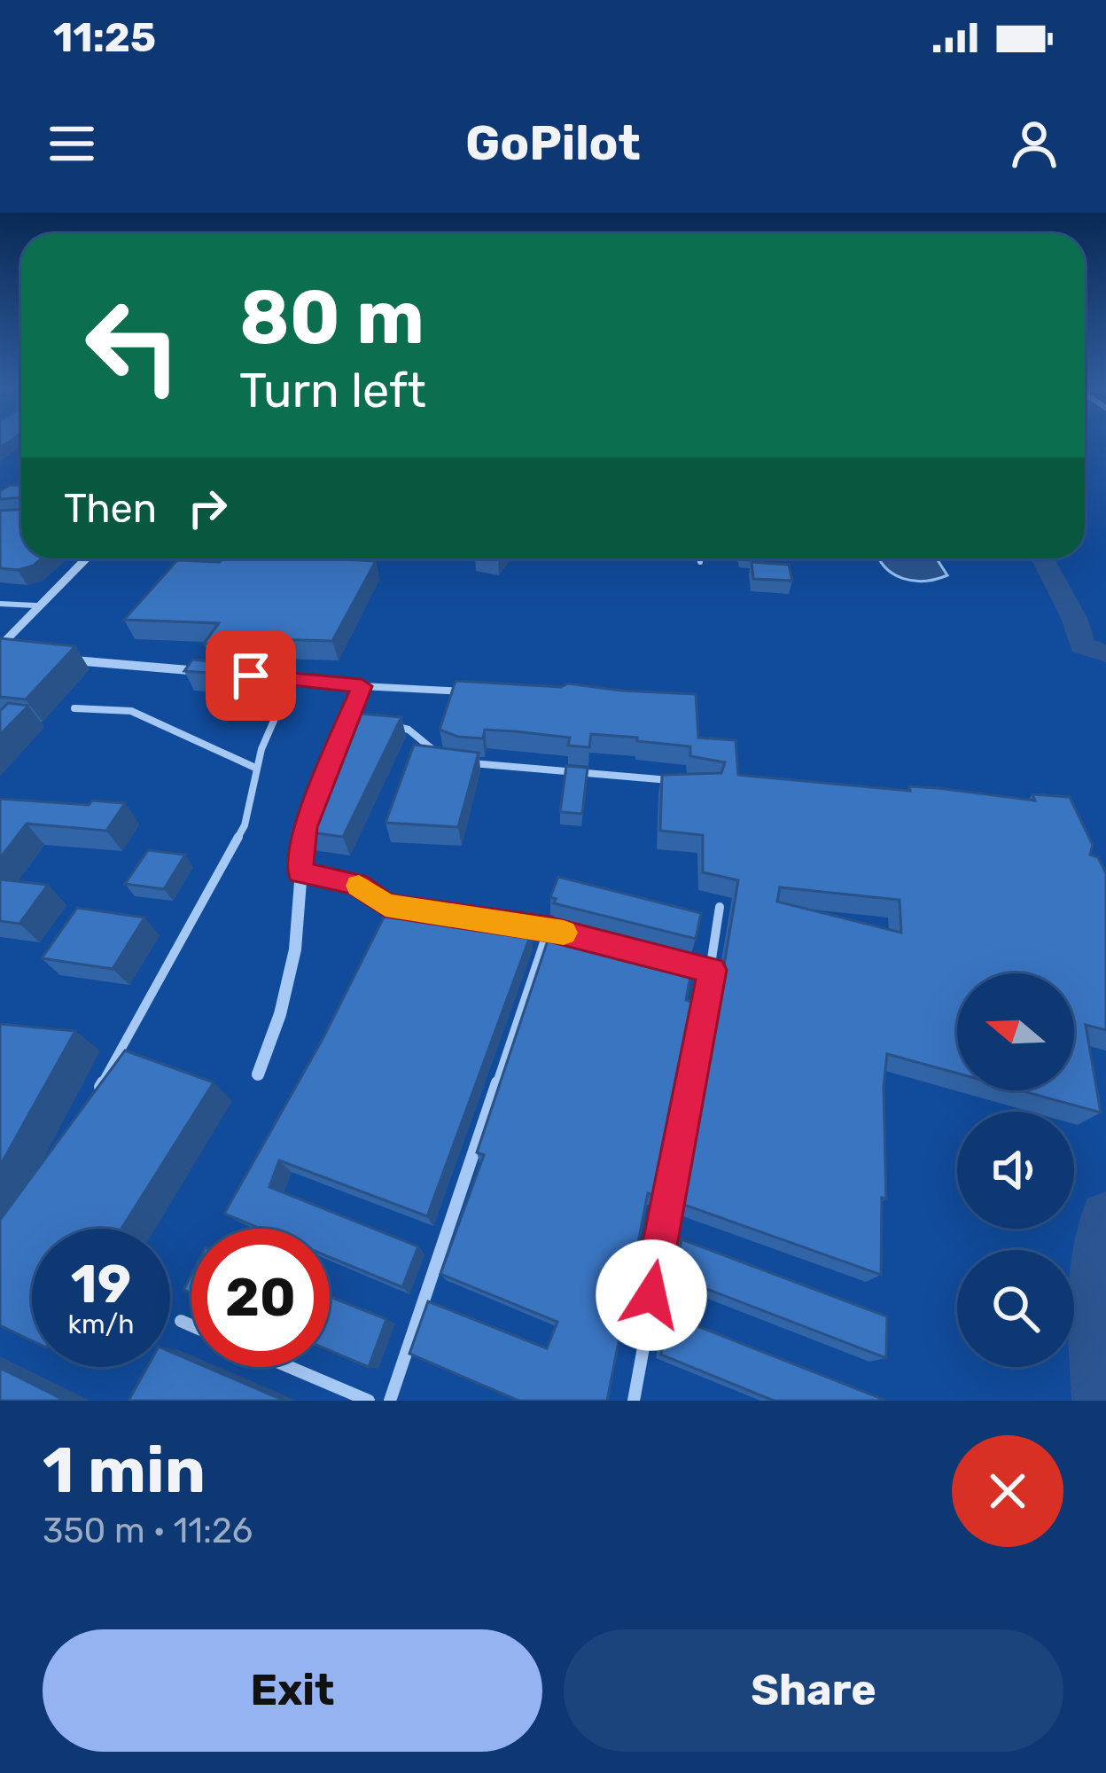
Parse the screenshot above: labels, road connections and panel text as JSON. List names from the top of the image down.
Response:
{
  "north": "left",
  "page": {
    "status": "11:25",
    "header": "GoPilot",
    "turn": ["80 m", "Turn left"],
    "then": "Then",
    "speed": "19 km/h",
    "limit": "20",
    "heading": ["1 min", "350 m · 11:26"],
    "buttons": ["Exit", "Share"]
  }
}
